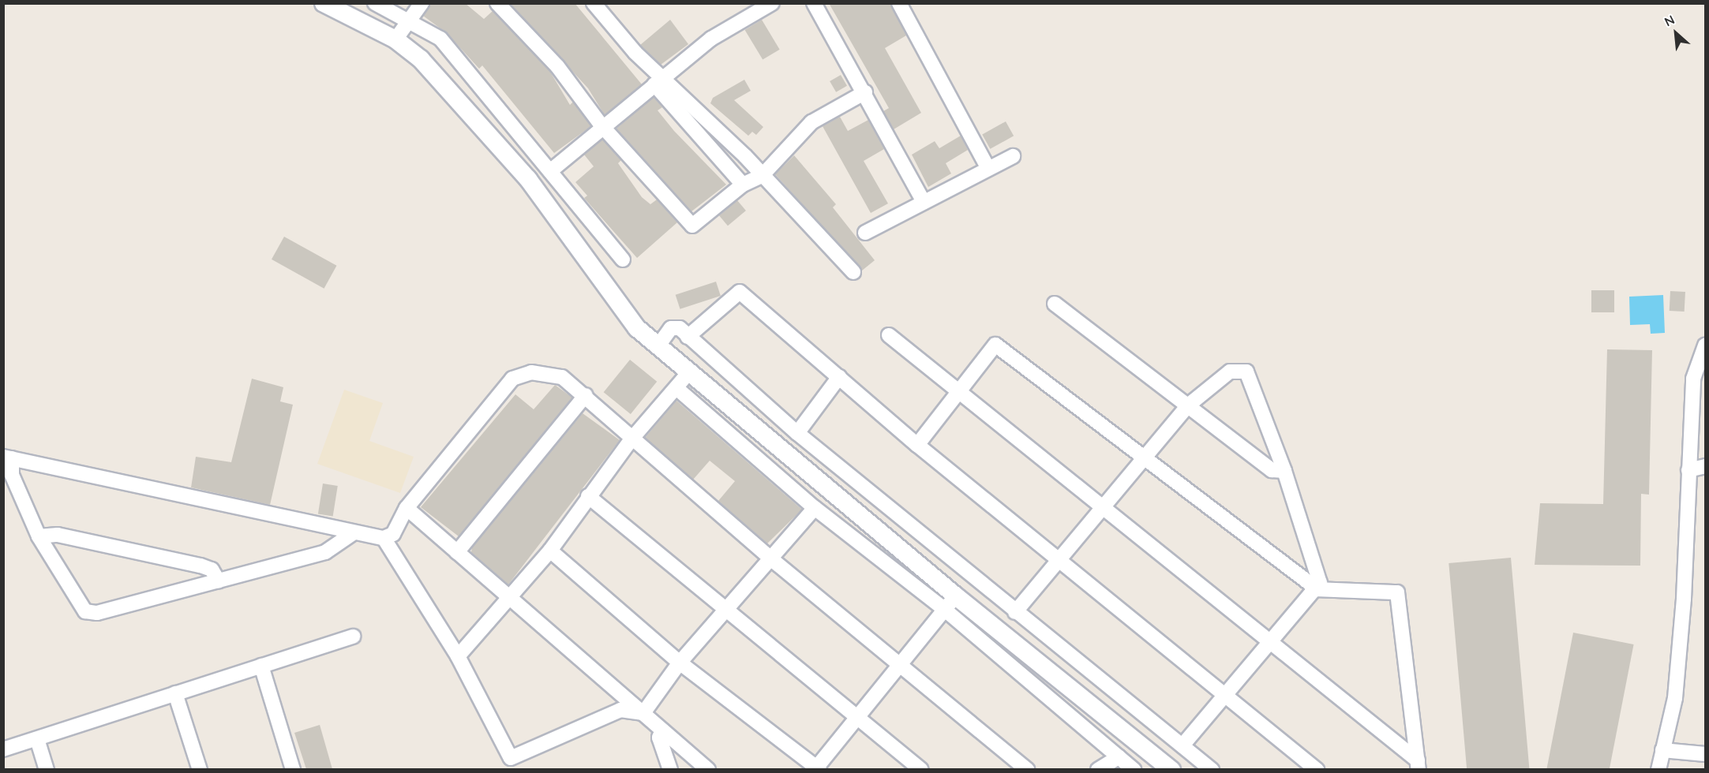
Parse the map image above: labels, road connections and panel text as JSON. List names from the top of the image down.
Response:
{
  "north": "top left"
}
